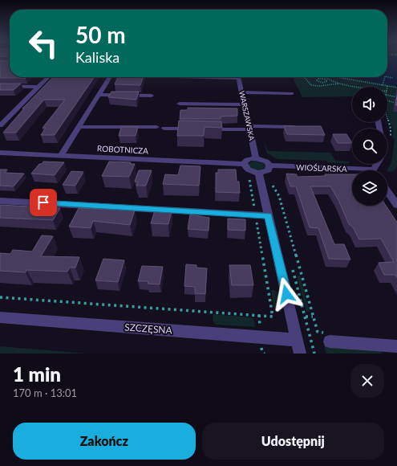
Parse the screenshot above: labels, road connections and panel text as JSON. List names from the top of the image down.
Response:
{
  "streets": {
    "street": [
      "WARSZAWSKA",
      "ROBOTNICZA",
      "WIOŚLARSKA",
      "SZCZĘSNA"
    ]
  },
  "page": {
    "turn": ["50 m", "Kaliska"],
    "heading": ["1 min", "170 m · 13:01"],
    "buttons": ["Zakończ", "Udostępnij"]
  }
}
